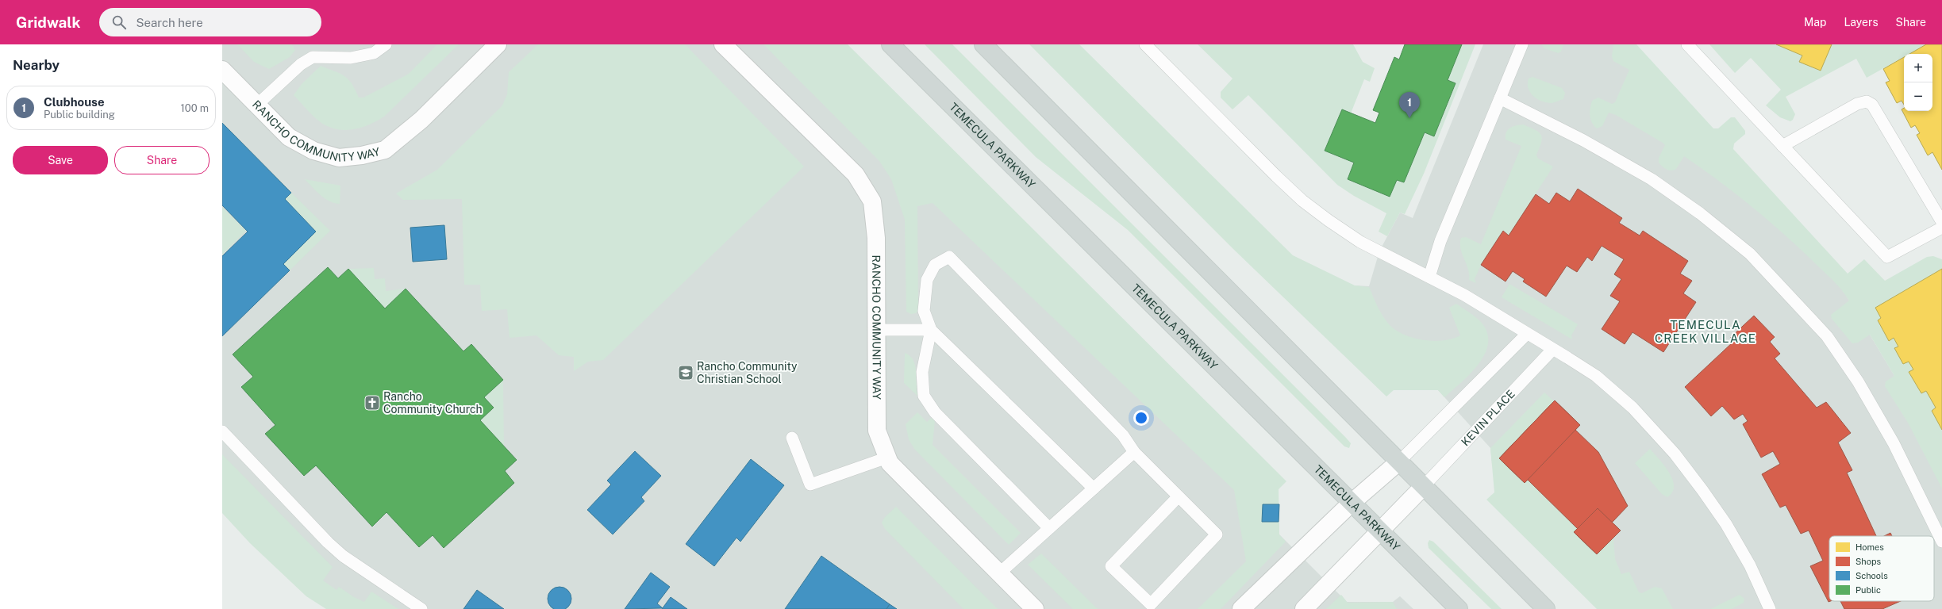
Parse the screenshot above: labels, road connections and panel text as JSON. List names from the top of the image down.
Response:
{
  "streets": {
    "main road": ["TEMECULA PARKWAY"],
    "street": ["RANCHO COMMUNITY WAY"],
    "lane": ["KEVIN PLACE"]
  },
  "districts": ["TEMECULA CREEK VILLAGE"],
  "places": {
    "school or university": ["Rancho Community Christian School"],
    "church": ["Rancho Community Church"]
  },
  "legend": [
    "Homes",
    "Shops",
    "Schools",
    "Public"
  ],
  "page": {
    "header": "Gridwalk",
    "search": "Search here",
    "nav": ["Map", "Layers", "Share"],
    "heading": "Nearby",
    "map_buttons": ["+", "−"],
    "list": [
      {
        "mark": "1",
        "name": "Clubhouse",
        "note": "Public building",
        "value": "100 m"
      }
    ],
    "pins": "1",
    "buttons": ["Save", "Share"]
  }
}
